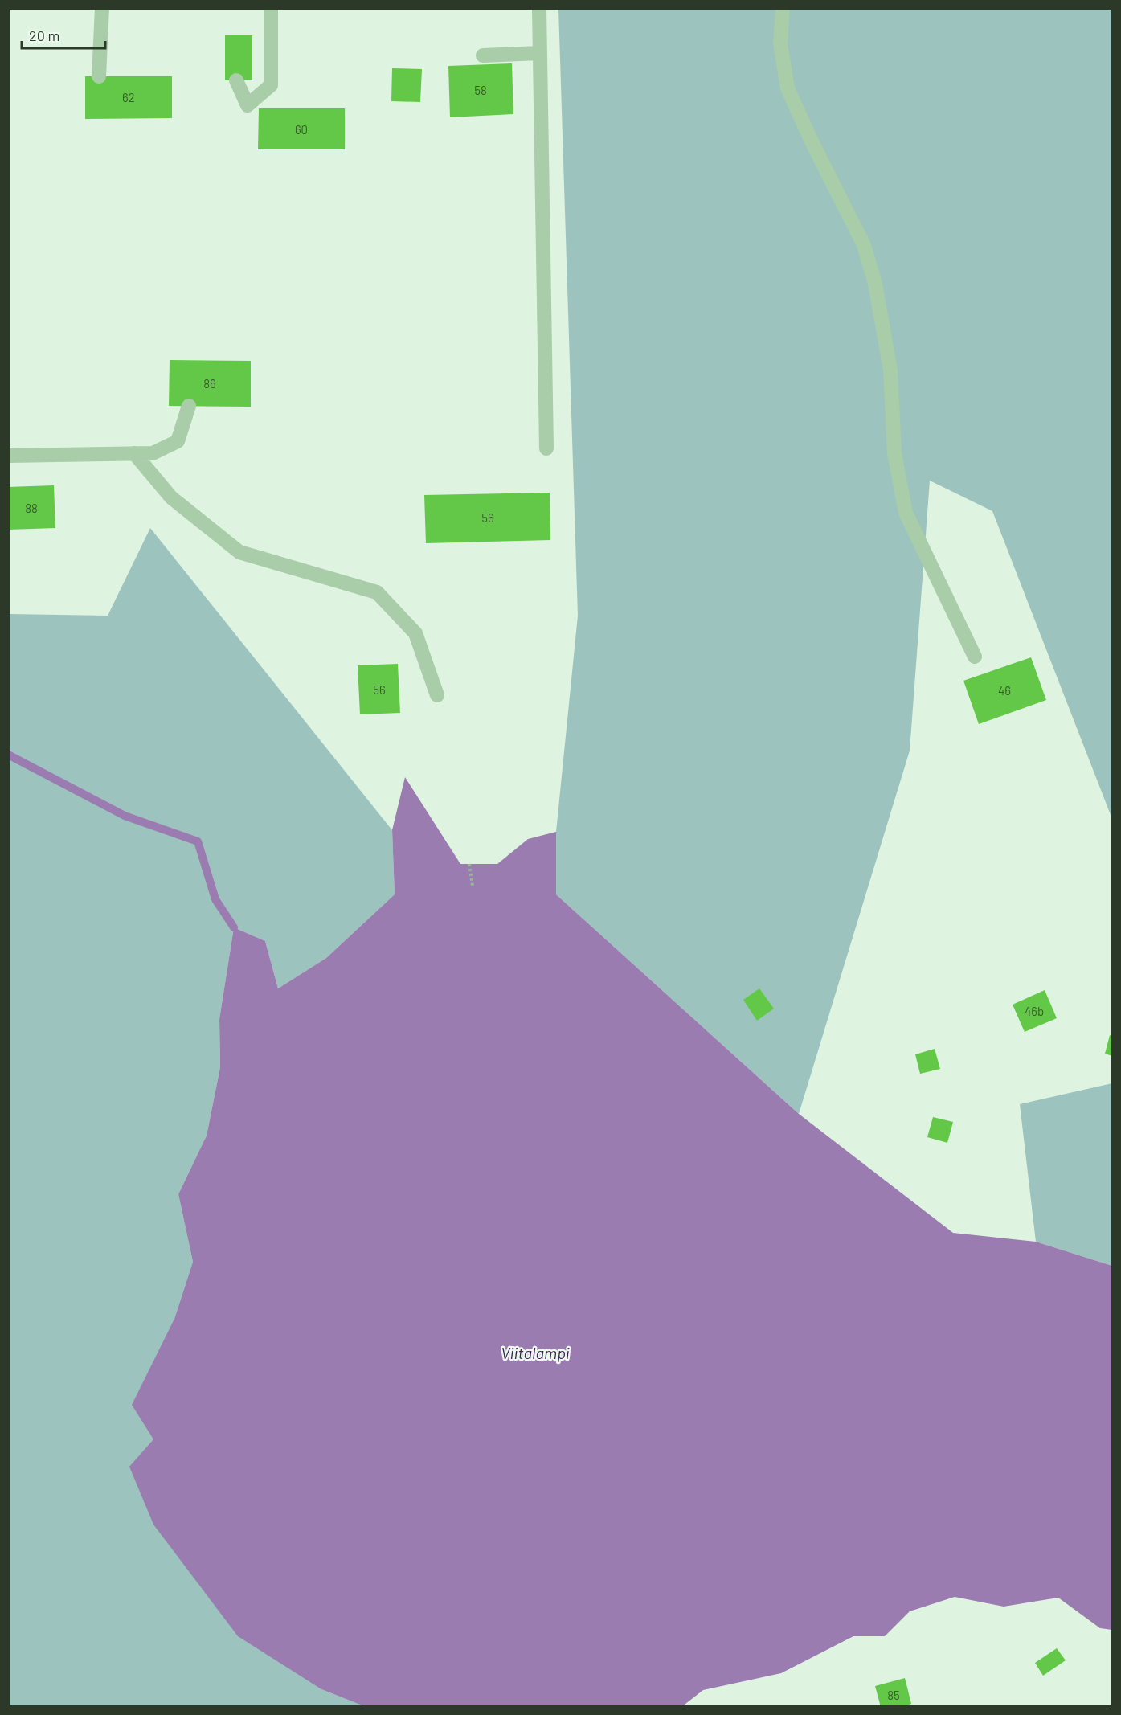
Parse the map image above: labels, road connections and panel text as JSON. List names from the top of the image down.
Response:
{
  "water": ["Viitalampi"],
  "house_numbers": [
    "58",
    "62",
    "60",
    "86",
    "88",
    "56",
    "56",
    "46",
    "46b",
    "85"
  ],
  "scale_bar": "20 m"
}
